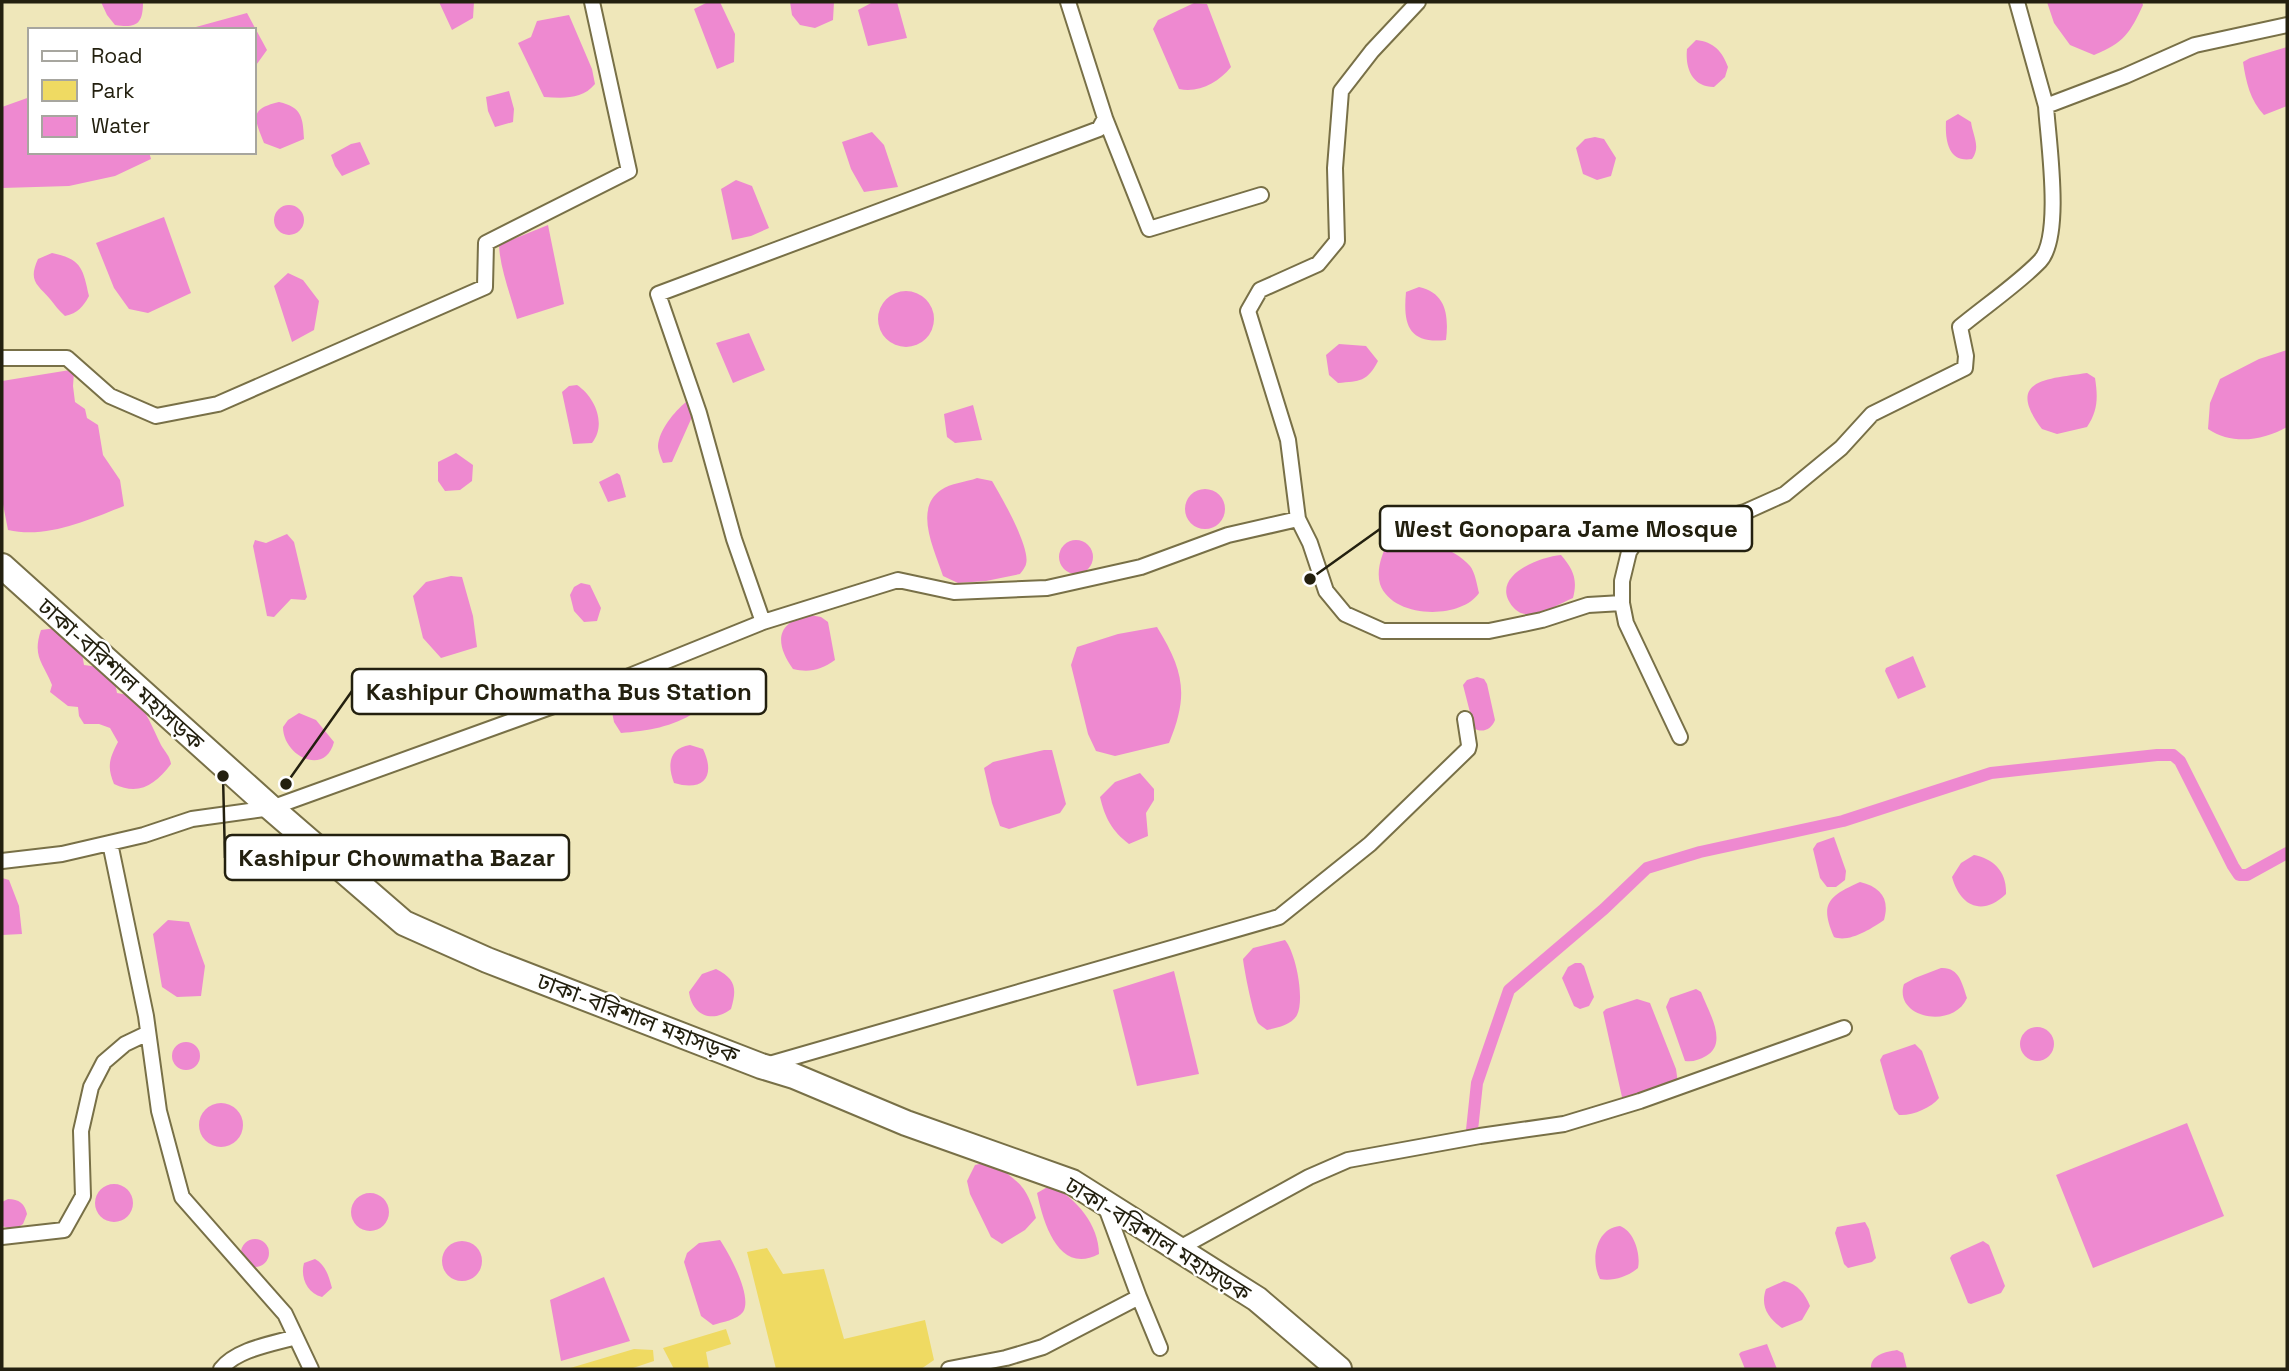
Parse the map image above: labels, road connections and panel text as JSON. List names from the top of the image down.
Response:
{
  "streets": {
    "highway": ["ঢাকা-বরিশাল মহাসড়ক"]
  },
  "places": ["West Gonopara Jame Mosque", "Kashipur Chowmatha Bazar", "Kashipur Chowmatha Bus Station"],
  "legend": ["Road", "Park", "Water"]
}
